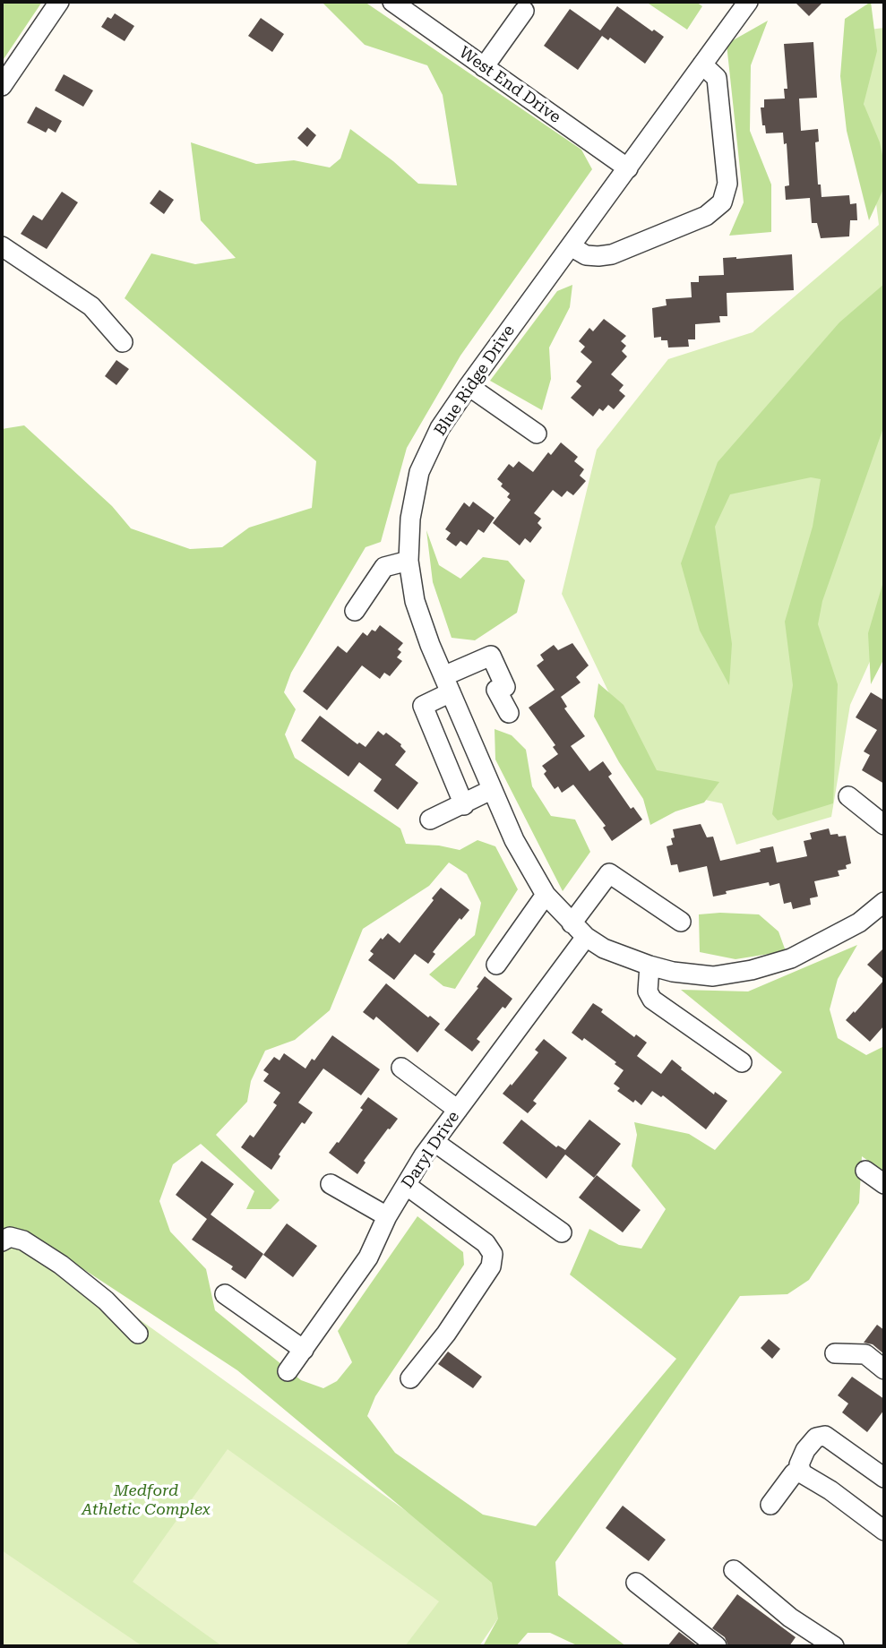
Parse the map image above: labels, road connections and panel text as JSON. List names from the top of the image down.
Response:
{
  "streets": {
    "street": ["West End Drive", "Blue Ridge Drive", "Daryl Drive"]
  },
  "crossings": [
    ["West End Drive", "Blue Ridge Drive"],
    ["Blue Ridge Drive", "Daryl Drive"]
  ],
  "parks": ["Medford Athletic Complex"]
}
